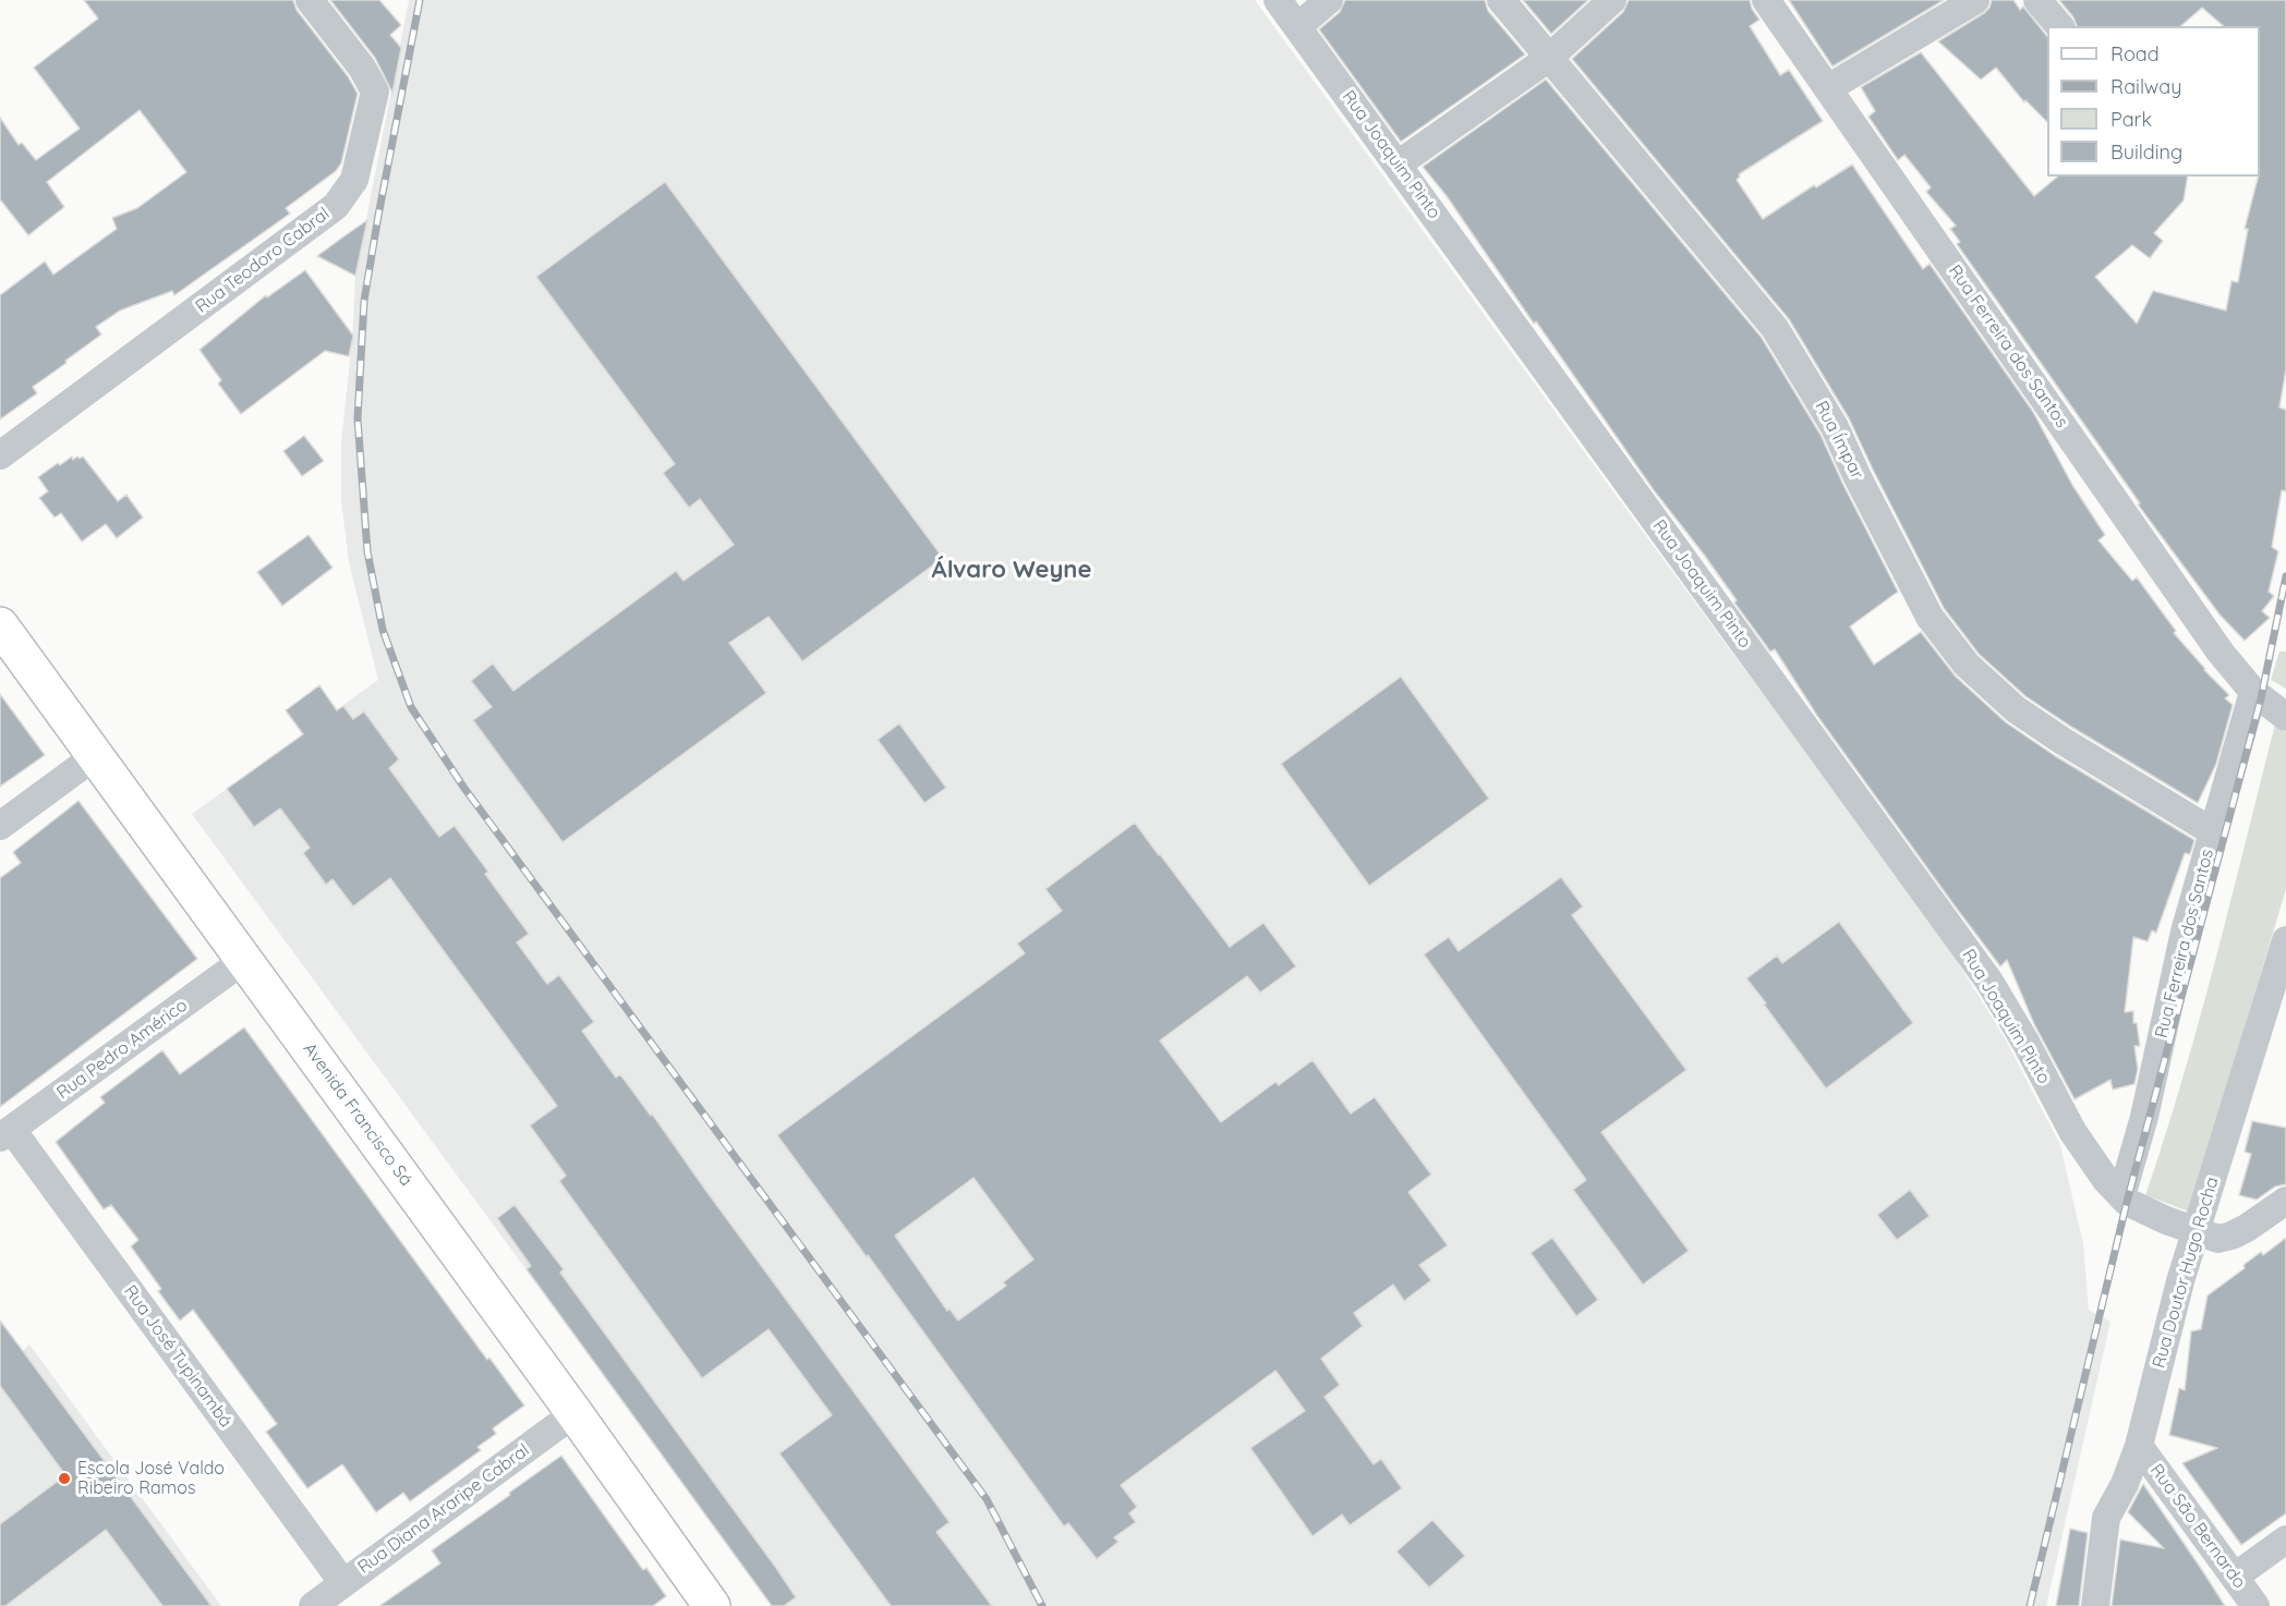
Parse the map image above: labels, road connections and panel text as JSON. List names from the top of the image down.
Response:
{
  "streets": {
    "main road": ["Avenida Francisco Sá"],
    "street": [
      "Rua Joaquim Pinto",
      "Rua Teodoro Cabral",
      "Rua Ferreira dos Santos",
      "Rua Ímpar",
      "Rua Pedro Américo",
      "Rua Doutor Hugo Rocha",
      "Rua José Tupinambá",
      "Rua Diana Araripe Cabral",
      "Rua São Bernardo"
    ]
  },
  "crossings": [
    ["Rua Joaquim Pinto", "Rua Ferreira dos Santos"],
    ["Rua Ferreira dos Santos", "Rua Ímpar"],
    ["Rua Pedro Américo", "Avenida Francisco Sá"],
    ["Rua Pedro Américo", "Rua José Tupinambá"],
    ["Avenida Francisco Sá", "Rua Diana Araripe Cabral"],
    ["Rua Doutor Hugo Rocha", "Rua São Bernardo"],
    ["Rua José Tupinambá", "Rua Diana Araripe Cabral"]
  ],
  "districts": ["Álvaro Weyne"],
  "places": ["Escola José Valdo Ribeiro Ramos"],
  "legend": [
    "Road",
    "Railway",
    "Park",
    "Building"
  ]
}
